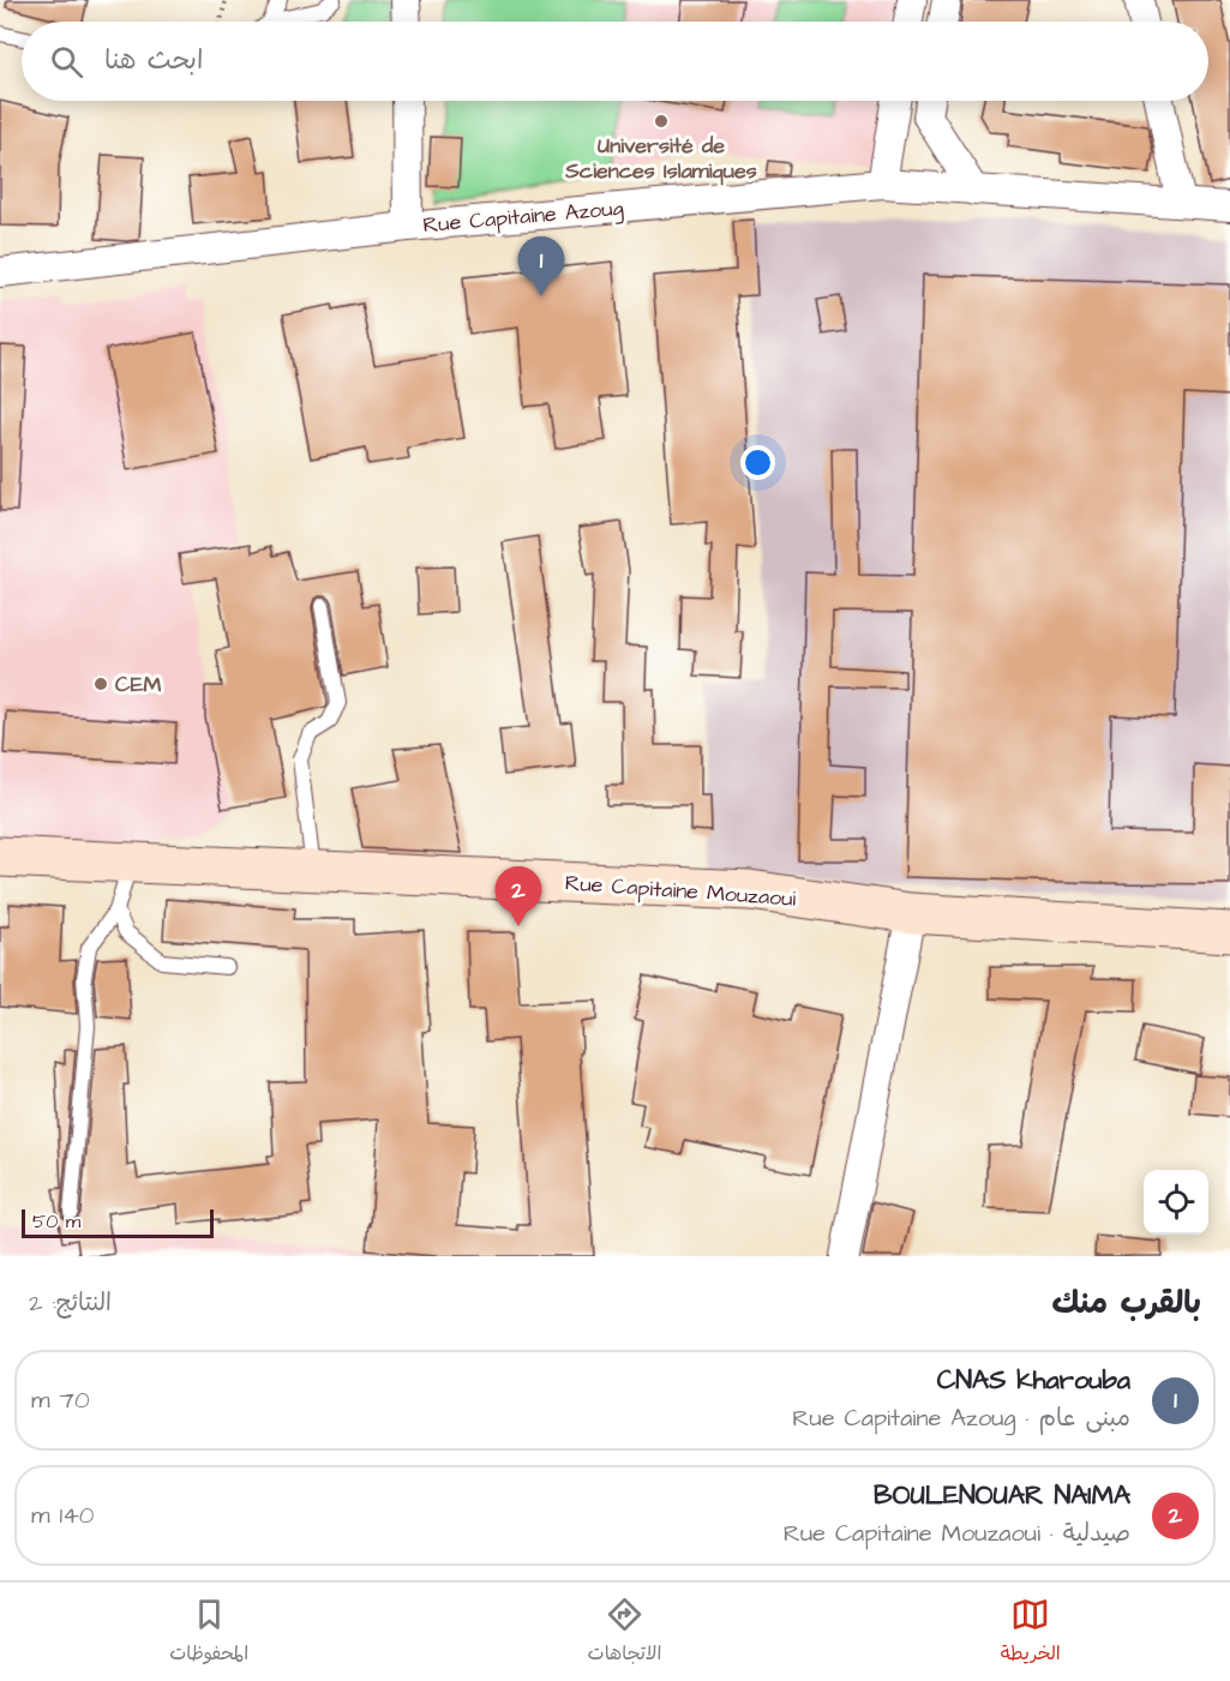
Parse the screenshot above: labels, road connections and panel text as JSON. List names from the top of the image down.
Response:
{
  "streets": {
    "main road": ["Rue Capitaine Mouzaoui"],
    "street": ["Rue Capitaine Azoug"]
  },
  "places": ["Université de Sciences Islamiques", "CEM"],
  "scale_bar": "50 m",
  "page": {
    "search": "ابحث هنا",
    "pins": ["1", "2"],
    "scale": "50 m",
    "heading": ["بالقرب منك", "النتائج: 2"],
    "list": [
      {
        "mark": "1",
        "name": "CNAS kharouba",
        "note": "مبنى عام · Rue Capitaine Azoug",
        "value": "70 m"
      },
      {
        "mark": "2",
        "name": "BOULENOUAR NAIMA",
        "note": "صيدلية · Rue Capitaine Mouzaoui",
        "value": "140 m"
      }
    ],
    "nav": ["الخريطة", "الاتجاهات", "المحفوظات"]
  }
}
